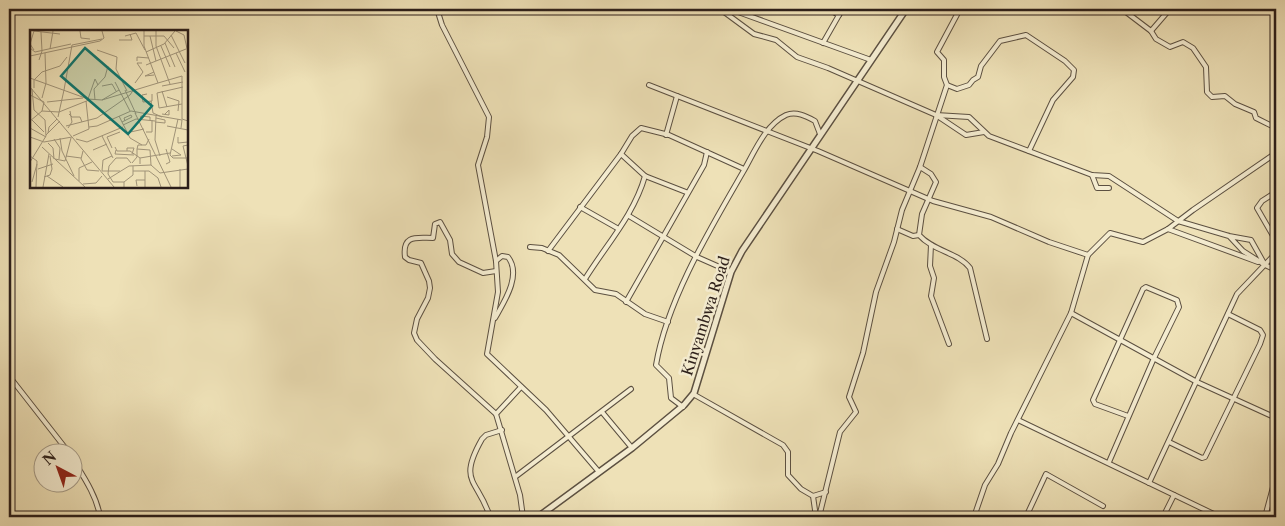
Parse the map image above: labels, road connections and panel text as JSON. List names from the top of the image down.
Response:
{
  "streets": {
    "street": ["Kinyambwa Road"]
  },
  "north": "top left"
}
